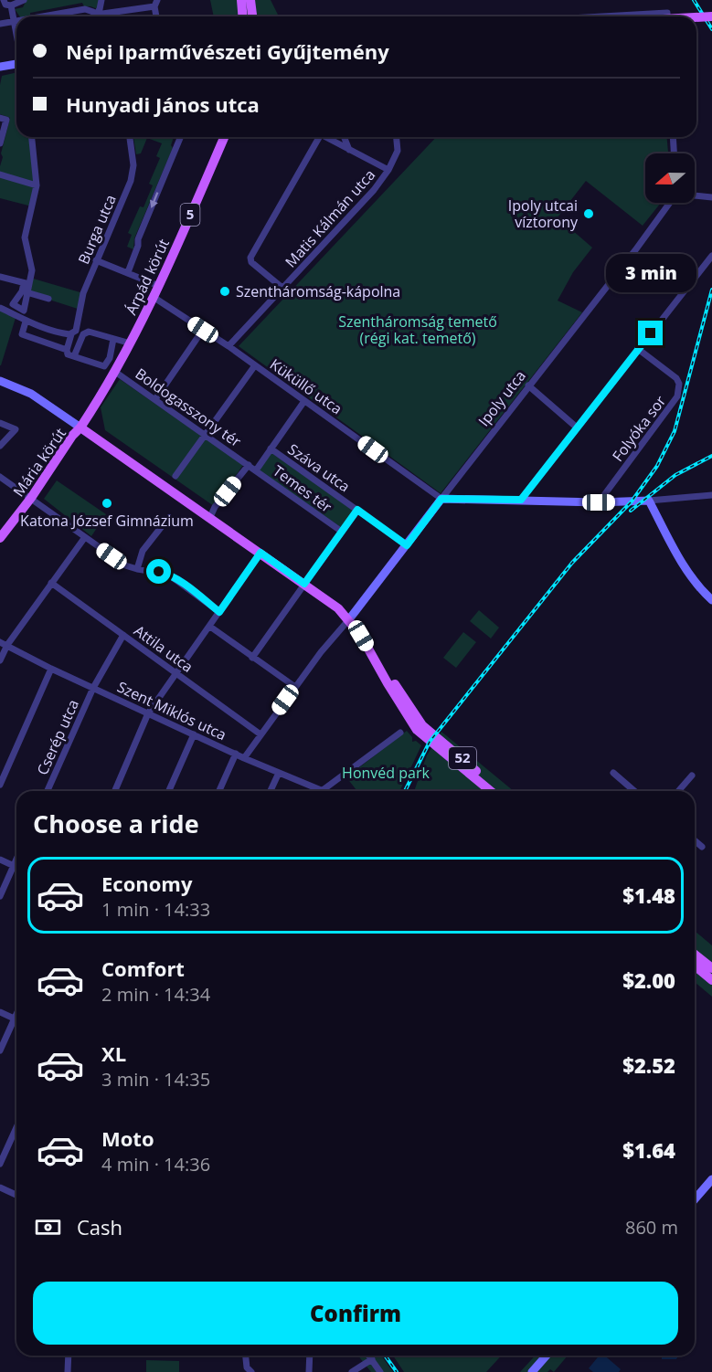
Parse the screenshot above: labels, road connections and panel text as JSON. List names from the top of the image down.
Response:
{
  "streets": {
    "main road": [
      "5",
      "Árpád körút",
      "Mária körút",
      "52"
    ],
    "street": [
      "Matis Kálmán utca",
      "Burga utca",
      "Küküllő utca",
      "Ipoly utca",
      "Boldogasszony tér",
      "Folyóka sor",
      "Száva utca",
      "Temes tér",
      "Attila utca",
      "Szent Miklós utca",
      "Cserép utca"
    ]
  },
  "crossings": [
    ["Matis Kálmán utca", "Küküllő utca"],
    ["Árpád körút", "Küküllő utca"],
    ["Árpád körút", "Boldogasszony tér"],
    ["Árpád körút", "Mária körút"],
    ["Árpád körút", "52"],
    ["Küküllő utca", "Ipoly utca"],
    ["Ipoly utca", "Száva utca"],
    ["Ipoly utca", "52"],
    ["Boldogasszony tér", "Temes tér"],
    ["Boldogasszony tér", "52"],
    ["Mária körút", "52"],
    ["Attila utca", "Cserép utca"],
    ["Szent Miklós utca", "Cserép utca"]
  ],
  "parks": ["Szentháromság temető (régi kat. temető)", "Honvéd park"],
  "places": ["Ipoly utcai víztorony", "Szentháromság-kápolna", "Katona József Gimnázium"],
  "north": "left",
  "page": {
    "banner": ["Népi Iparművészeti Gyűjtemény", "Hunyadi János utca"],
    "bubble": "3 min",
    "heading": "Choose a ride",
    "list": [
      {
        "name": "Economy",
        "note": "1 min · 14:33",
        "value": "$1.48"
      },
      {
        "name": "Comfort",
        "note": "2 min · 14:34",
        "value": "$2.00"
      },
      {
        "name": "XL",
        "note": "3 min · 14:35",
        "value": "$2.52"
      },
      {
        "name": "Moto",
        "note": "4 min · 14:36",
        "value": "$1.64"
      }
    ],
    "pay": ["Cash", "860 m"],
    "buttons": "Confirm"
  }
}
